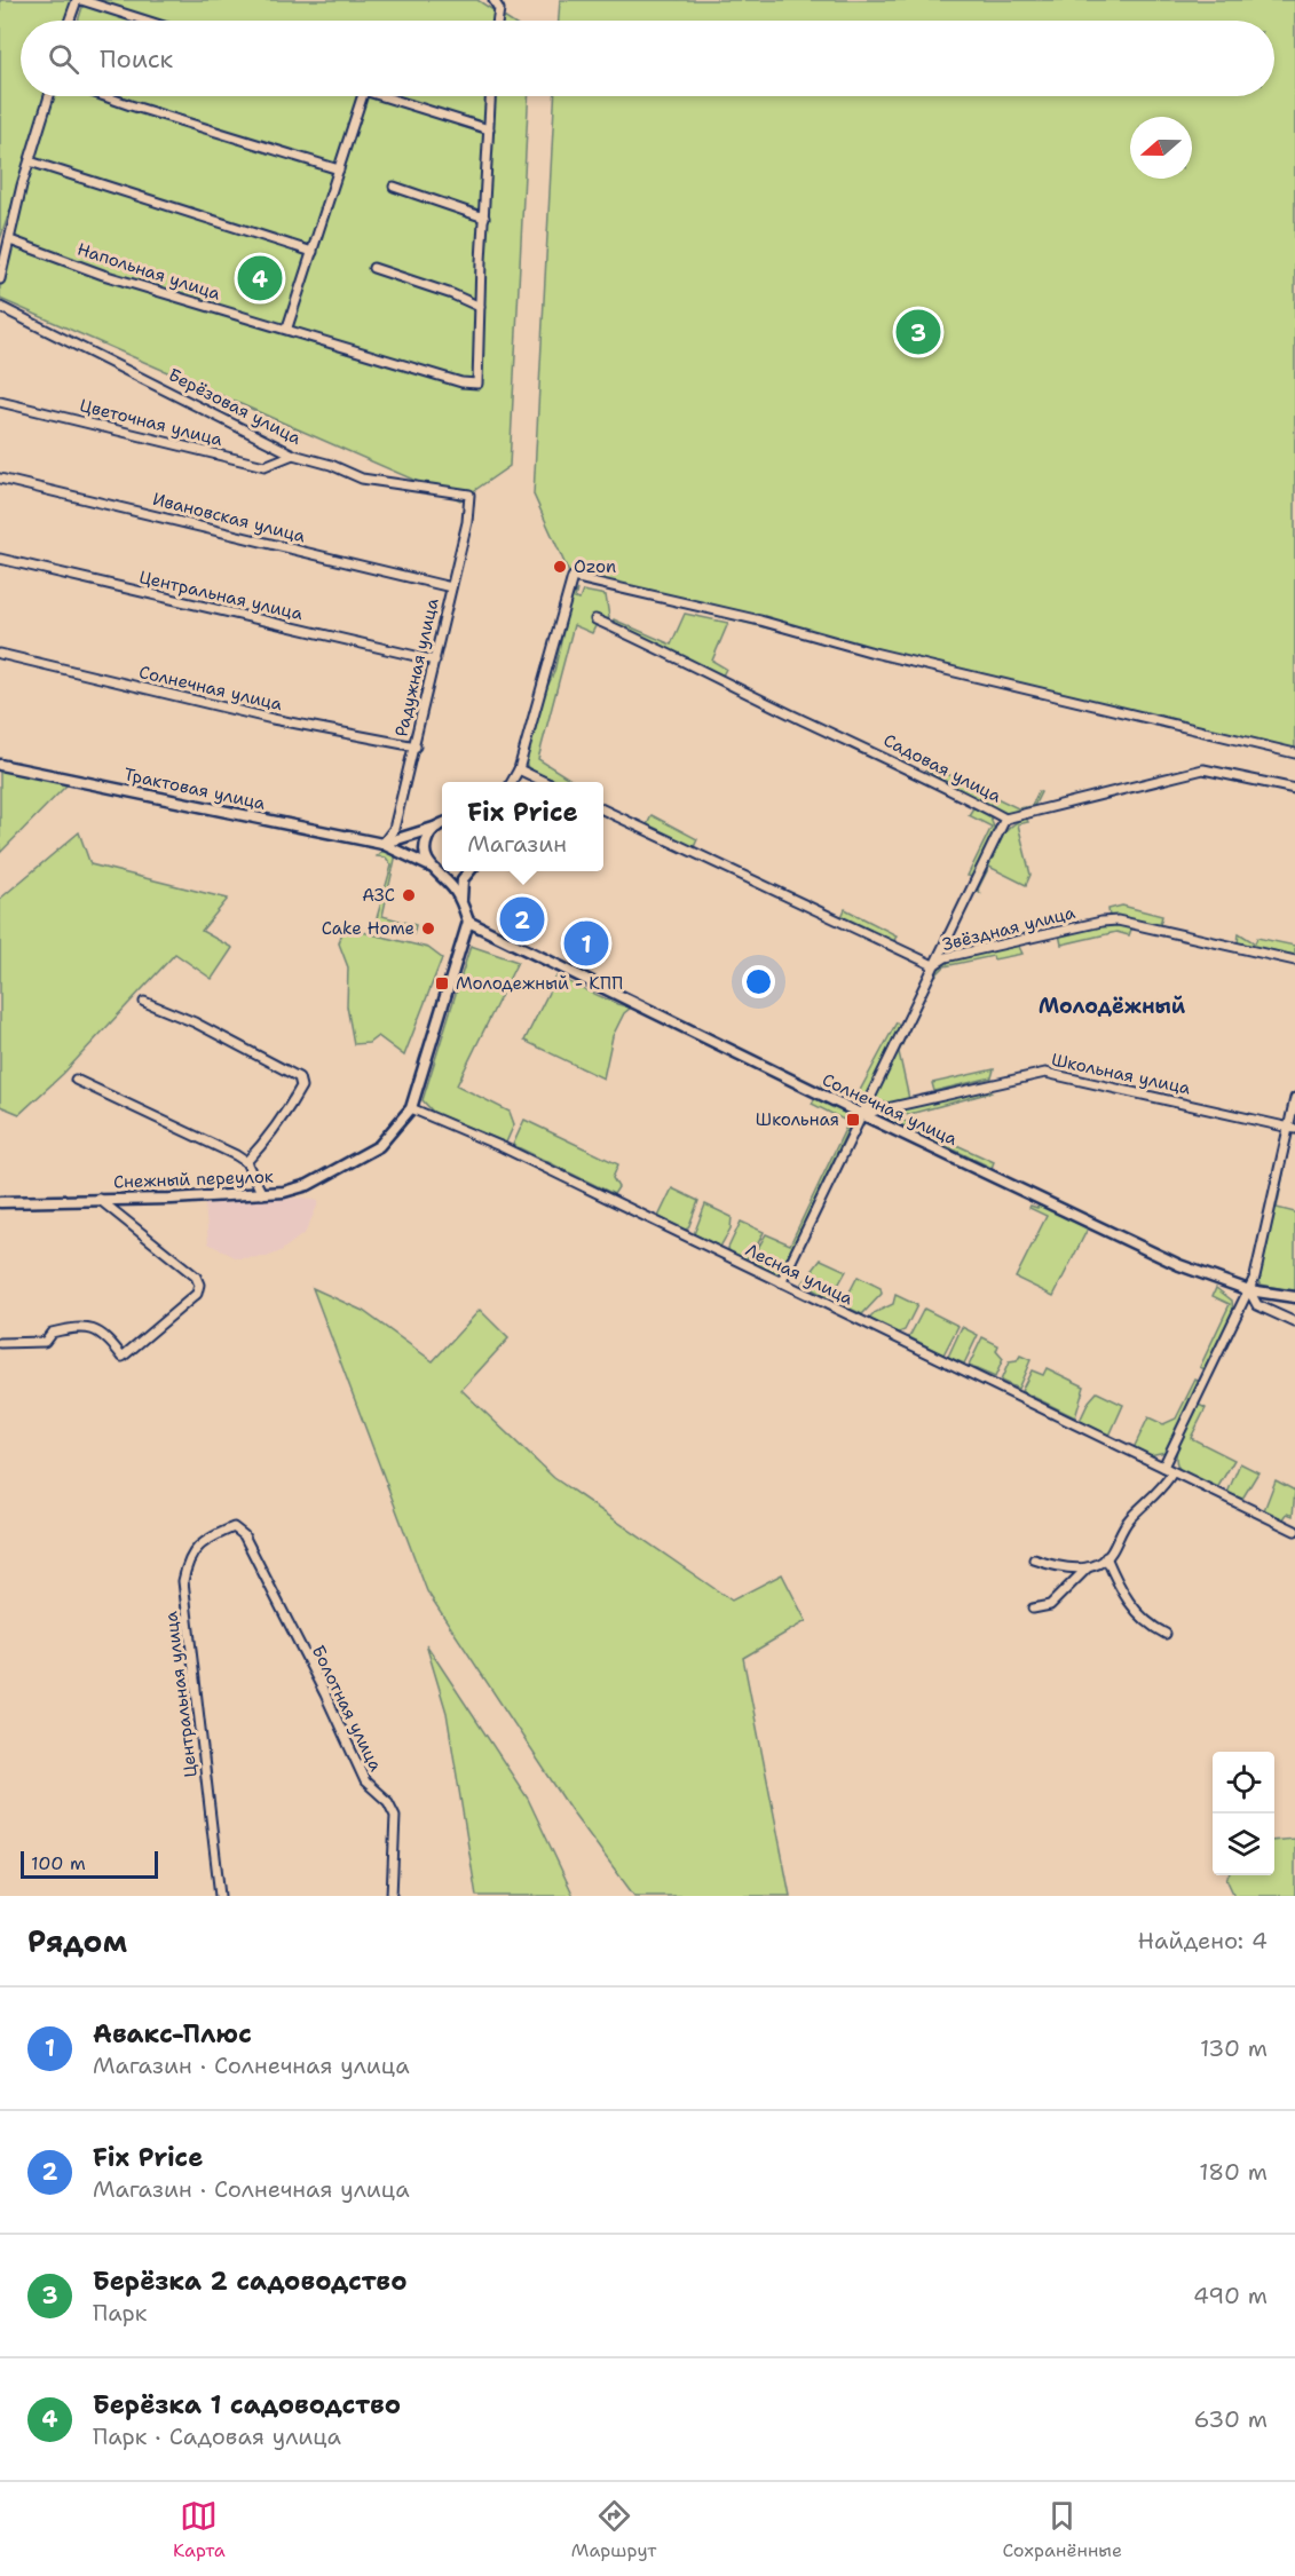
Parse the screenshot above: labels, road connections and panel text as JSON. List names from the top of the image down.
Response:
{
  "streets": {
    "street": [
      "Напольная улица",
      "Берёзовая улица",
      "Цветочная улица",
      "Ивановская улица",
      "Центральная улица",
      "Радужная улица",
      "Солнечная улица",
      "Садовая улица",
      "Трактовая улица",
      "Звёздная улица",
      "Школьная улица",
      "Снежный переулок",
      "Лесная улица",
      "Болотная улица"
    ]
  },
  "crossings": [
    ["Берёзовая улица", "Цветочная улица"],
    ["Берёзовая улица", "Радужная улица"],
    ["Ивановская улица", "Радужная улица"],
    ["Центральная улица", "Радужная улица"],
    ["Центральная улица", "Болотная улица"],
    ["Радужная улица", "Солнечная улица"],
    ["Радужная улица", "Трактовая улица"],
    ["Солнечная улица", "Трактовая улица"],
    ["Солнечная улица", "Школьная улица"],
    ["Солнечная улица", "Снежный переулок"],
    ["Трактовая улица", "Снежный переулок"],
    ["Снежный переулок", "Лесная улица"]
  ],
  "districts": ["Молодёжный"],
  "places": {
    "other": ["Ozon", "АЗС", "Cake Home"],
    "transit": ["Молодежный - КПП", "Школьная"]
  },
  "scale_bar": "100 m",
  "north": "left",
  "page": {
    "search": "Поиск",
    "pins": [
      "4",
      "3",
      "2",
      "1"
    ],
    "popup": ["Fix Price", "Магазин"],
    "scale": "100 m",
    "heading": ["Рядом", "Найдено: 4"],
    "list": [
      {
        "mark": "1",
        "name": "Авакс-Плюс",
        "note": "Магазин · Солнечная улица",
        "value": "130 m"
      },
      {
        "mark": "2",
        "name": "Fix Price",
        "note": "Магазин · Солнечная улица",
        "value": "180 m"
      },
      {
        "mark": "3",
        "name": "Берёзка 2 садоводство",
        "note": "Парк",
        "value": "490 m"
      },
      {
        "mark": "4",
        "name": "Берёзка 1 садоводство",
        "note": "Парк · Садовая улица",
        "value": "630 m"
      }
    ],
    "nav": ["Карта", "Маршрут", "Сохранённые"]
  }
}
